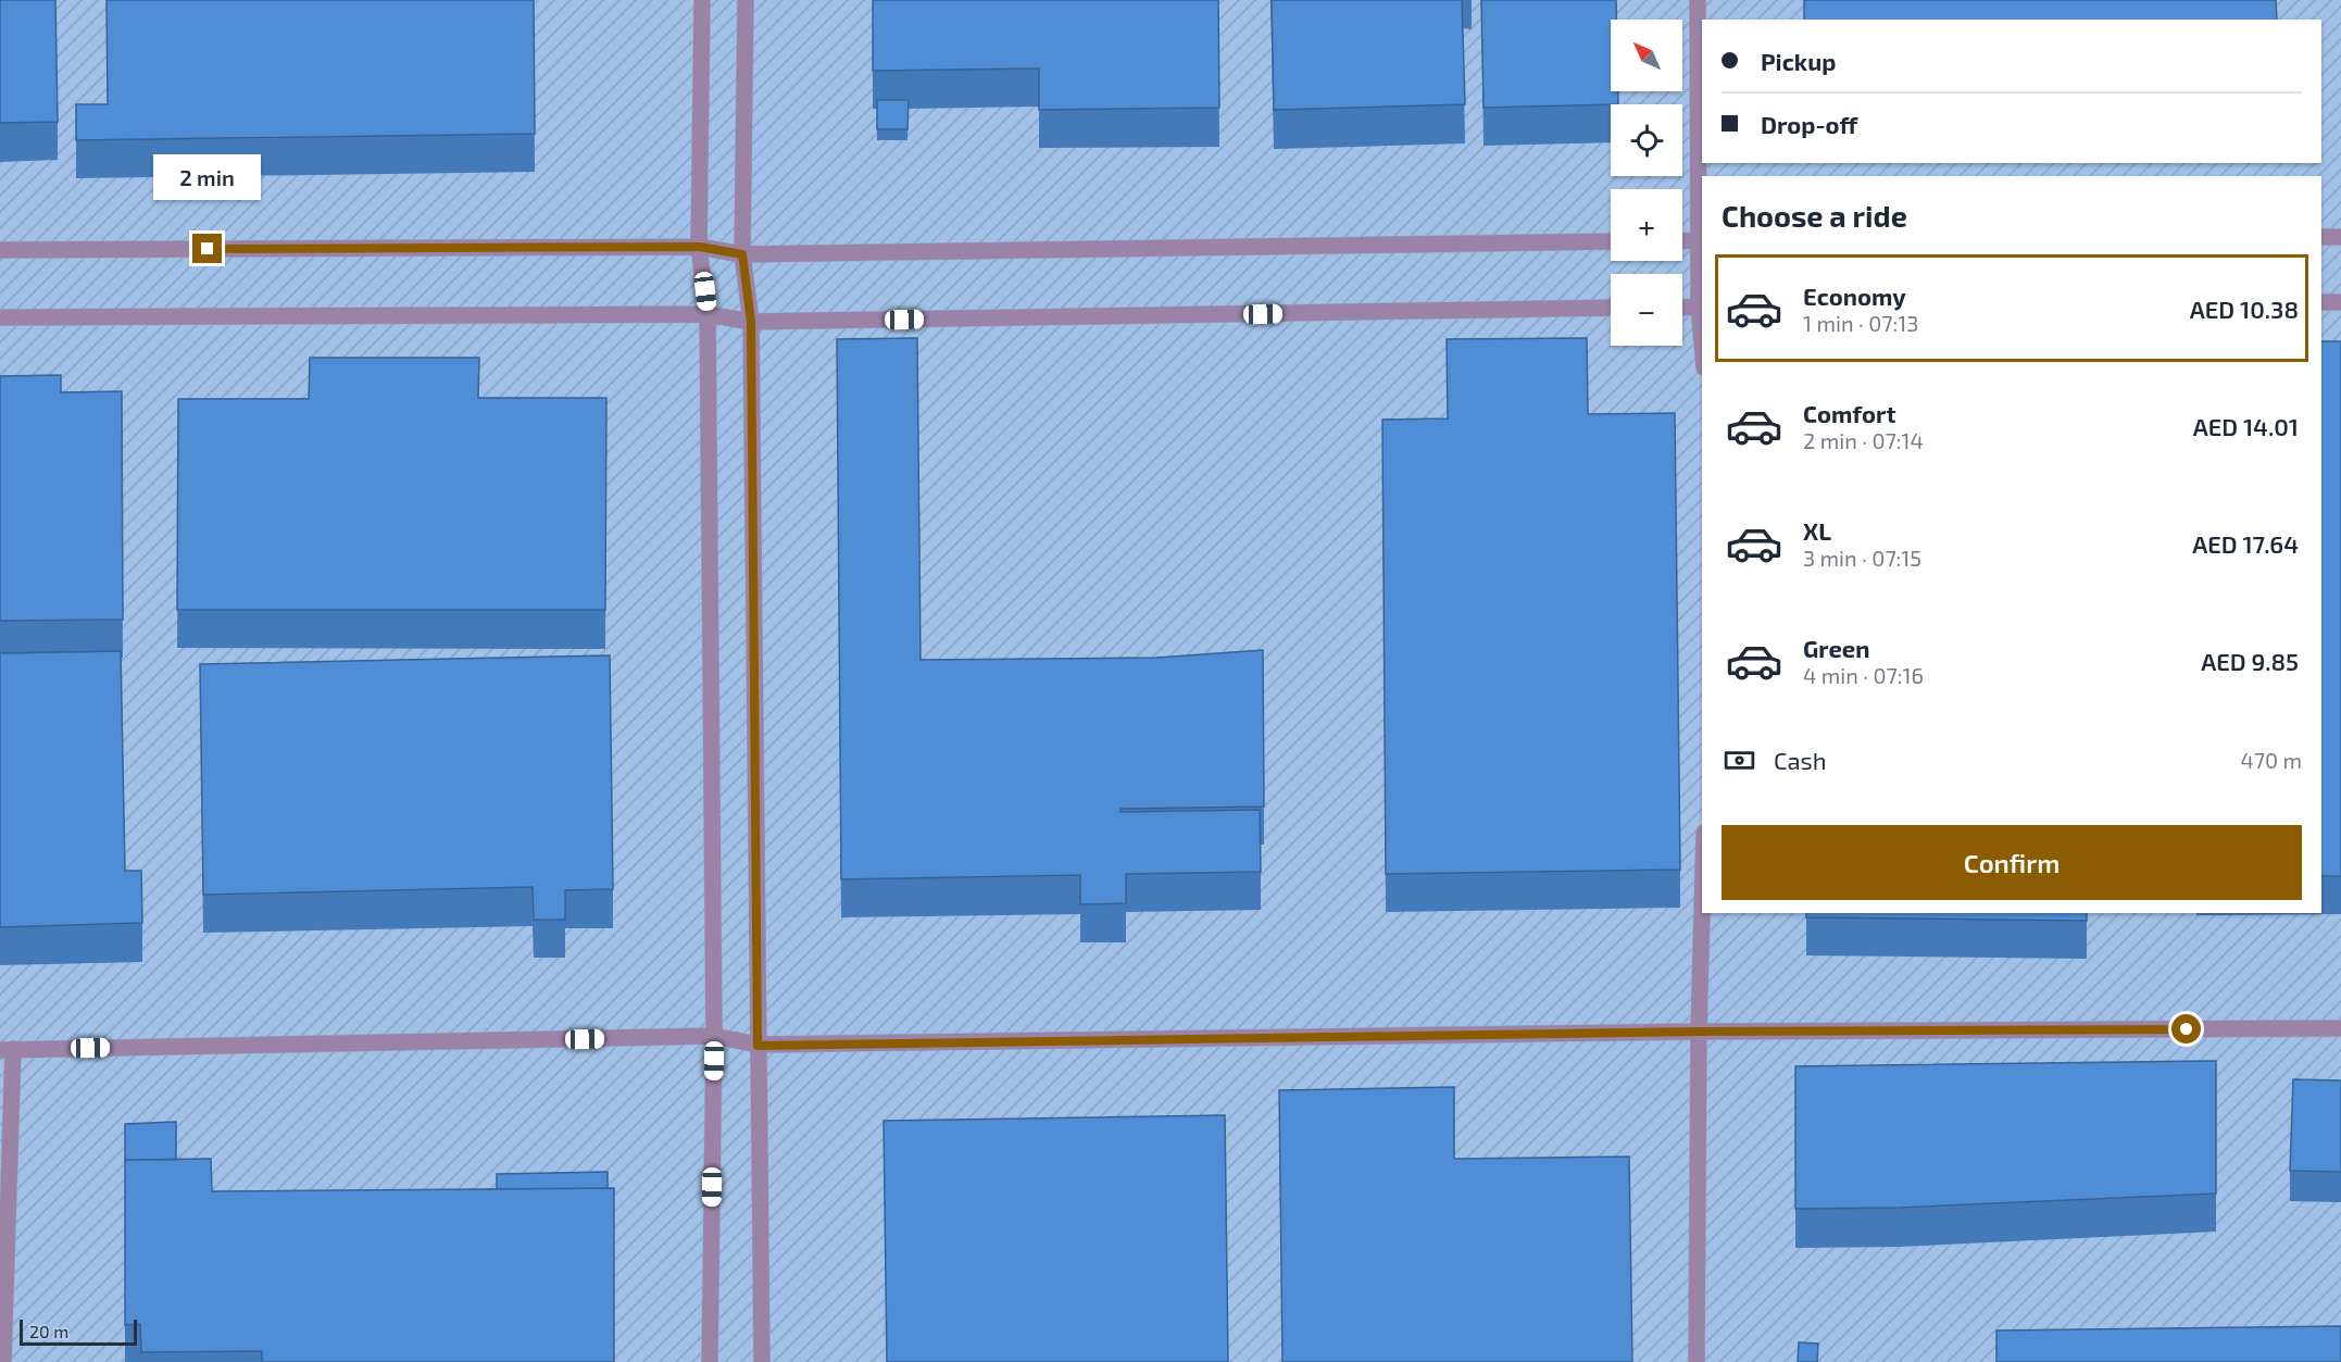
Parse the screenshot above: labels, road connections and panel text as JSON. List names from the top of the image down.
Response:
{
  "scale_bar": "20 m",
  "north": "top left",
  "page": {
    "map_buttons": ["+", "−"],
    "banner": ["Pickup", "Drop-off"],
    "bubble": "2 min",
    "heading": "Choose a ride",
    "list": [
      {
        "name": "Economy",
        "note": "1 min · 07:13",
        "value": "AED 10.38"
      },
      {
        "name": "Comfort",
        "note": "2 min · 07:14",
        "value": "AED 14.01"
      },
      {
        "name": "XL",
        "note": "3 min · 07:15",
        "value": "AED 17.64"
      },
      {
        "name": "Green",
        "note": "4 min · 07:16",
        "value": "AED 9.85"
      }
    ],
    "pay": ["Cash", "470 m"],
    "buttons": "Confirm",
    "scale": "20 m"
  }
}
